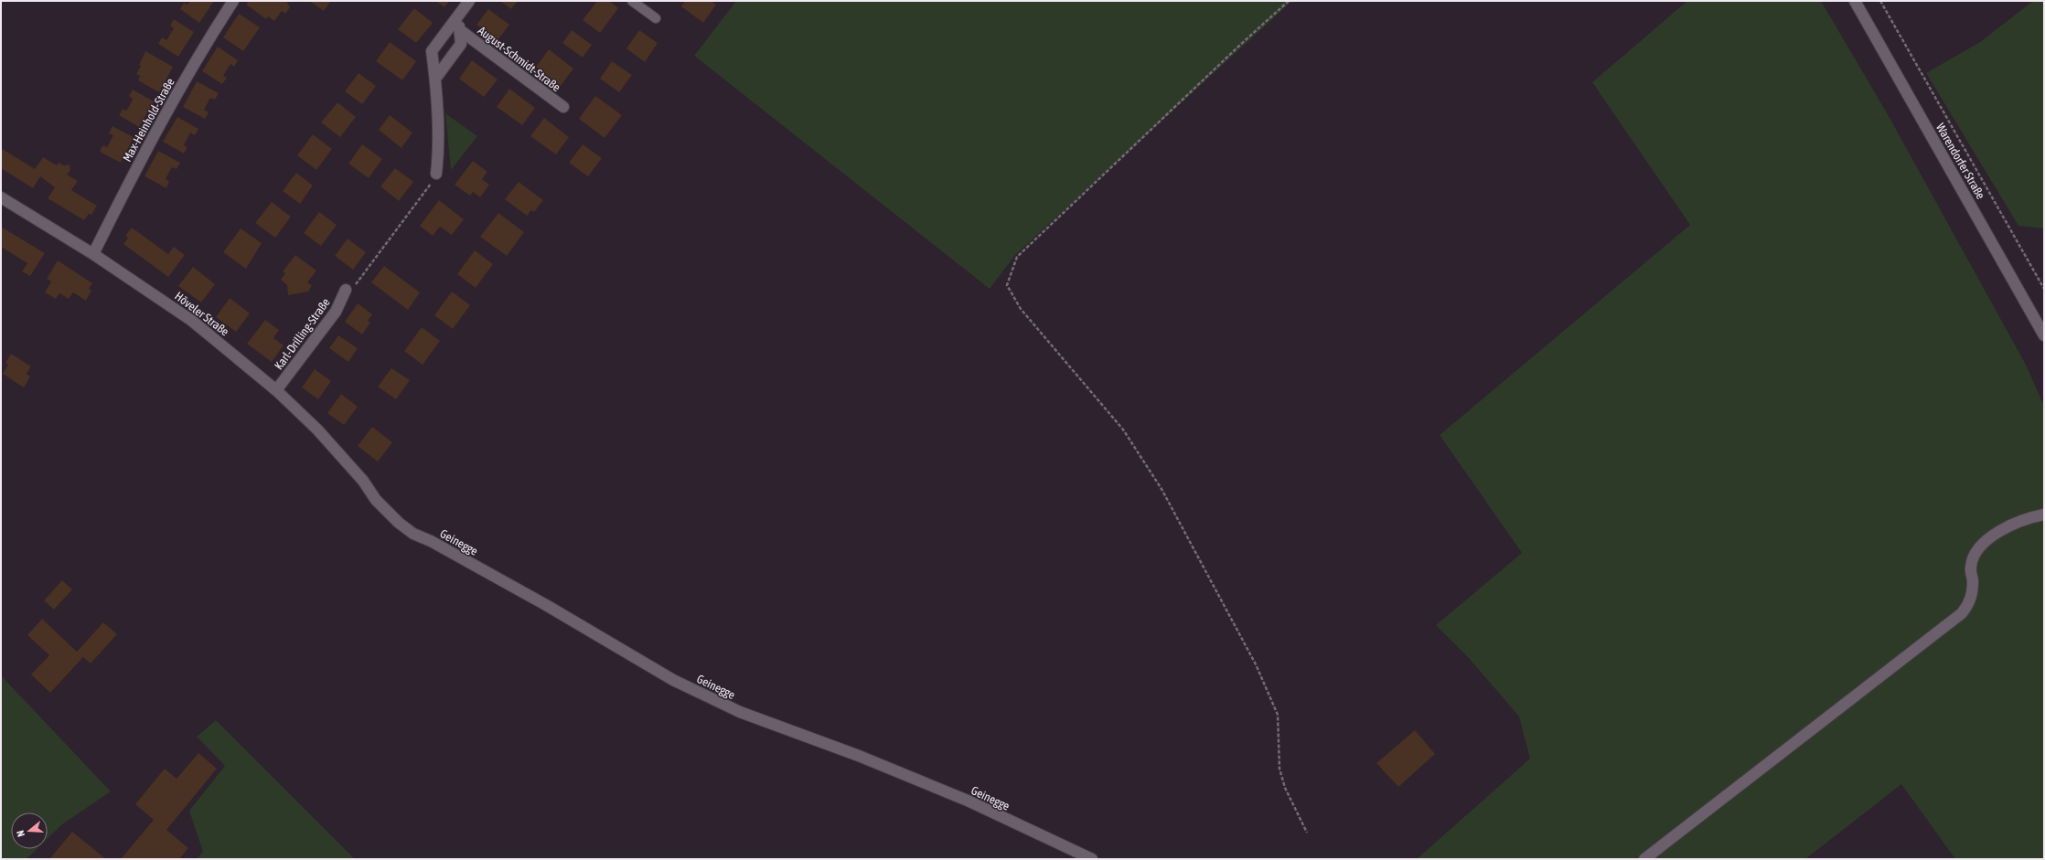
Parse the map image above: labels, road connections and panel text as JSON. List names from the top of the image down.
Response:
{
  "streets": {
    "street": [
      "August-Schmidt-Straße",
      "Max-Heinhold-Straße",
      "Warendorfer Straße",
      "Höveler Straße",
      "Karl-Drilling-Straße",
      "Geinegge"
    ]
  },
  "crossings": [
    ["Max-Heinhold-Straße", "Höveler Straße"],
    ["Höveler Straße", "Karl-Drilling-Straße"],
    ["Höveler Straße", "Geinegge"]
  ],
  "north": "left"
}
